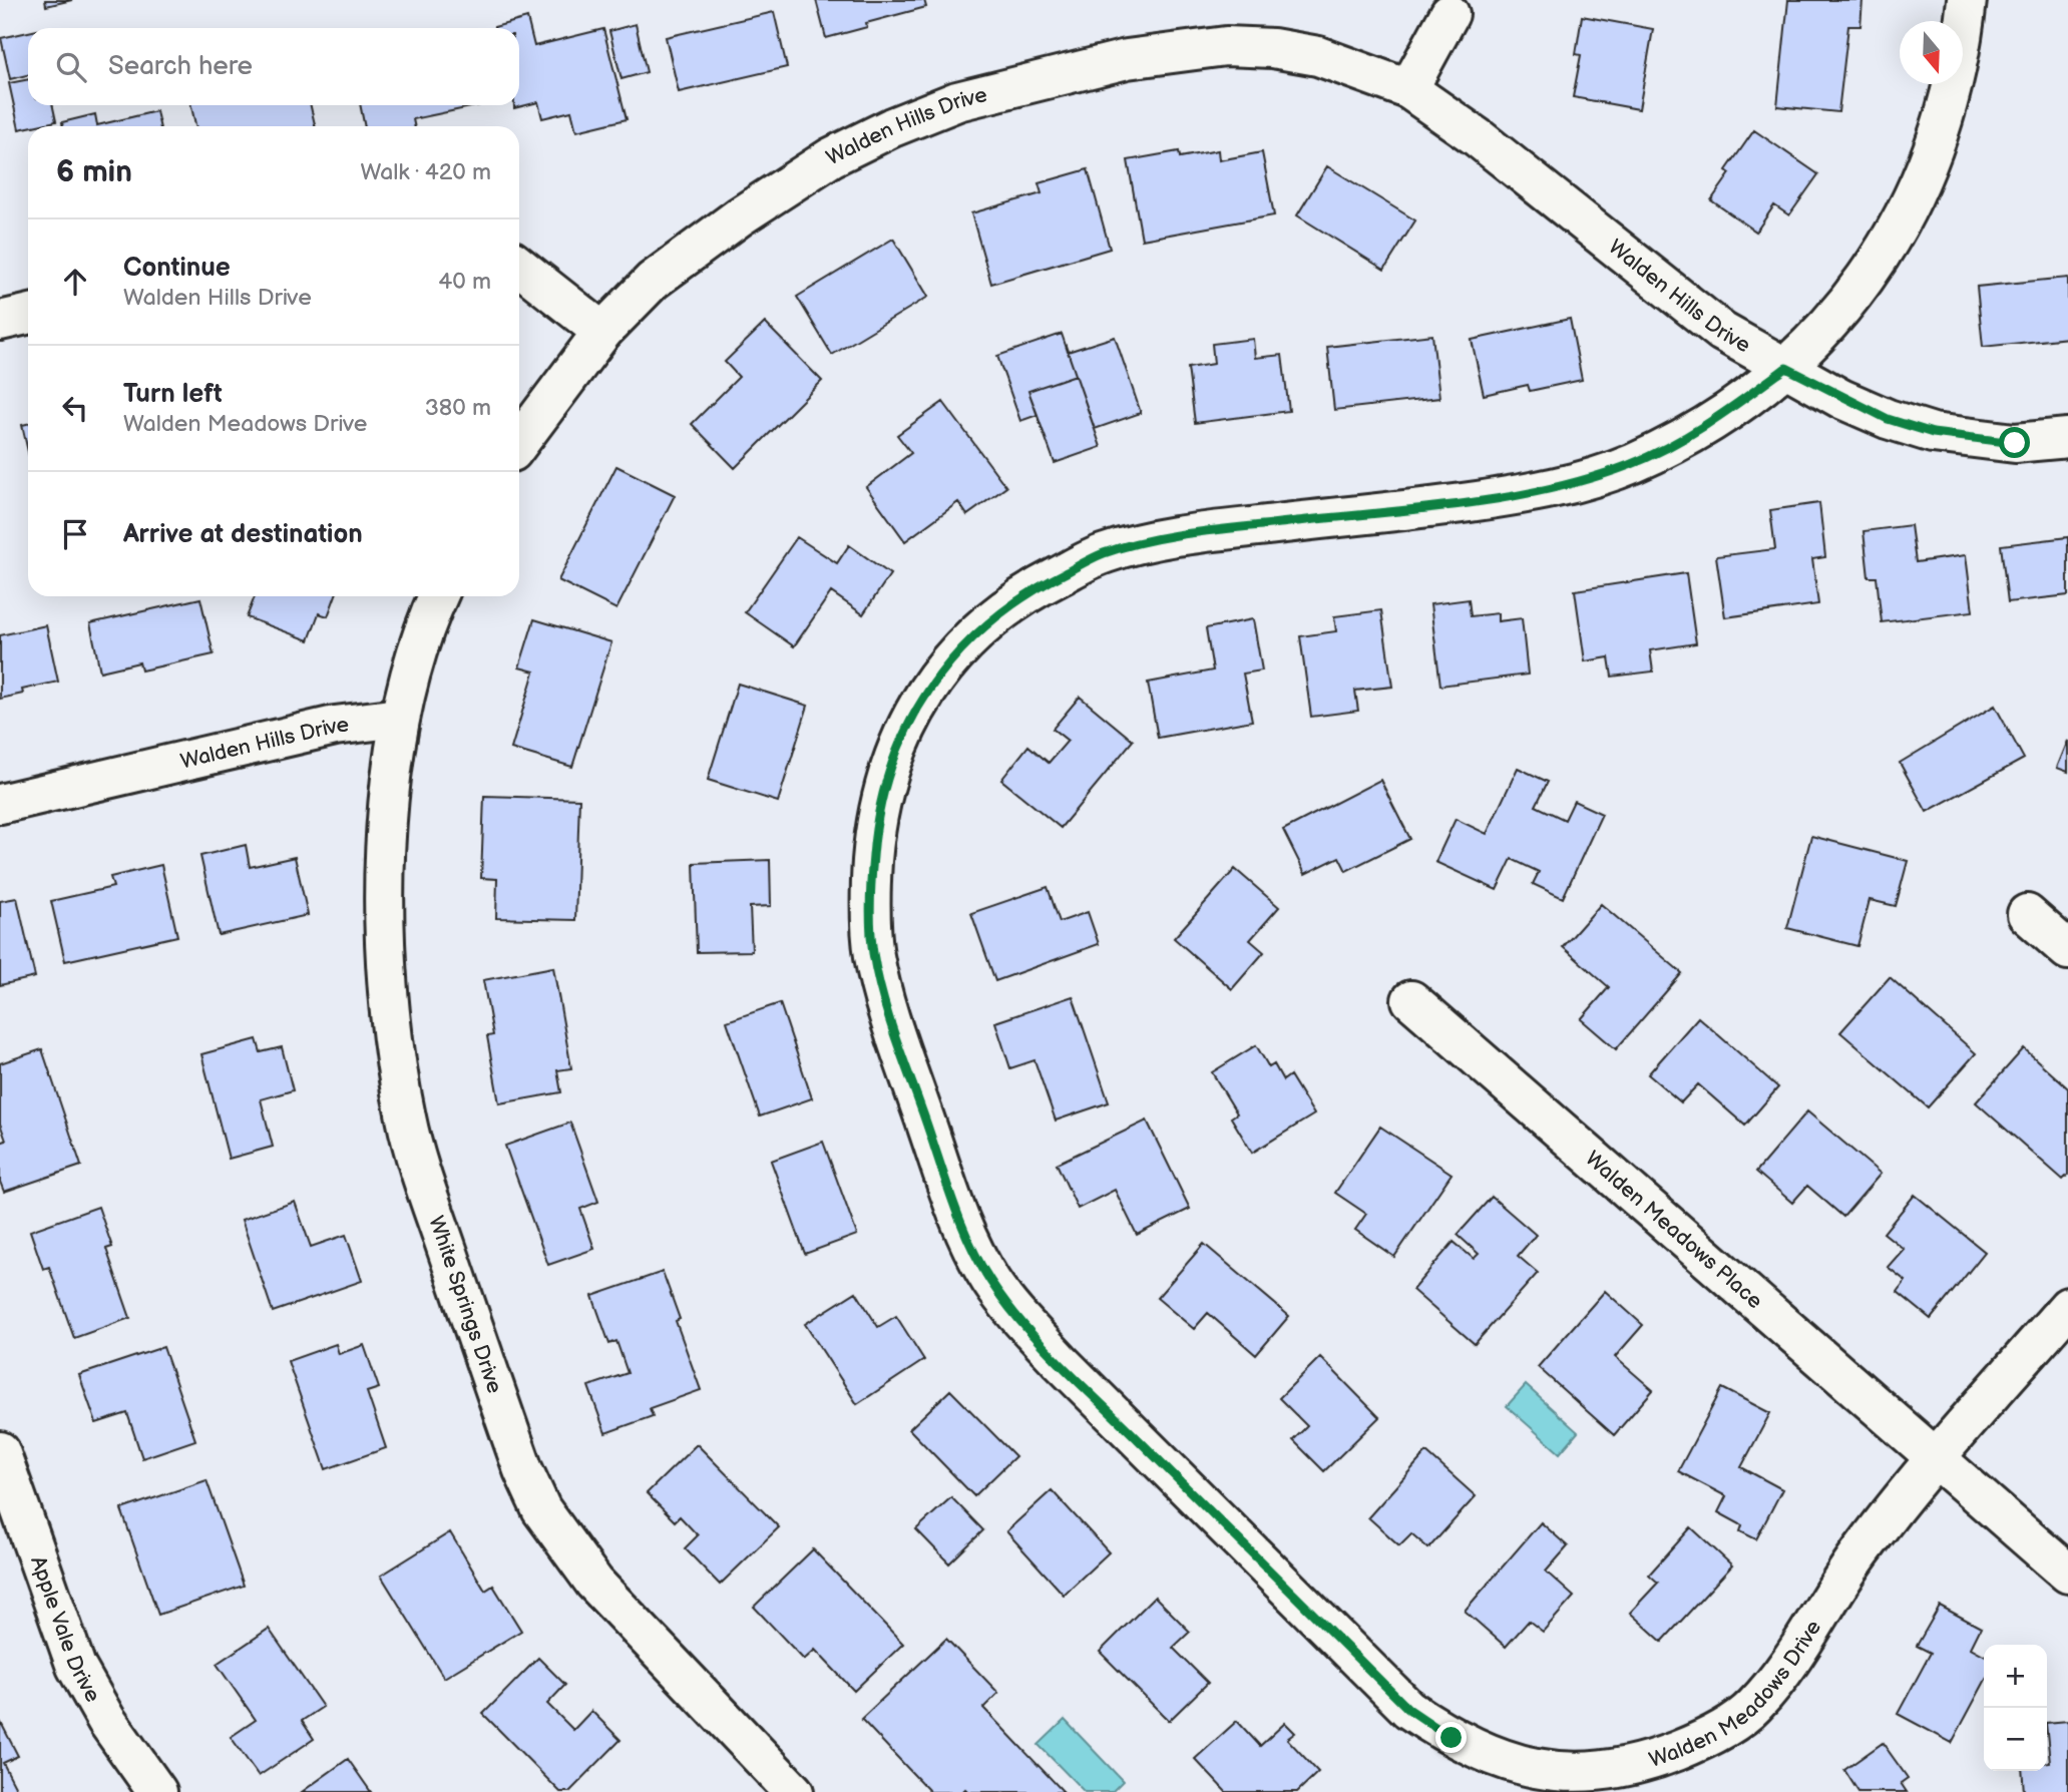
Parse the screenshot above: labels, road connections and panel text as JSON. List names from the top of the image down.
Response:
{
  "streets": {
    "street": [
      "Walden Hills Drive",
      "Walden Meadows Place",
      "White Springs Drive",
      "Apple Vale Drive",
      "Walden Meadows Drive"
    ]
  },
  "crossings": [
    ["Walden Hills Drive", "White Springs Drive"],
    ["Walden Hills Drive", "Walden Meadows Drive"],
    ["Walden Meadows Place", "Walden Meadows Drive"]
  ],
  "north": "bottom",
  "page": {
    "search": "Search here",
    "heading": ["6 min", "Walk · 420 m"],
    "list": [
      ["Continue", "Walden Hills Drive", "40 m"],
      ["Turn left", "Walden Meadows Drive", "380 m"],
      "Arrive at destination"
    ],
    "map_buttons": ["+", "−"]
  }
}
